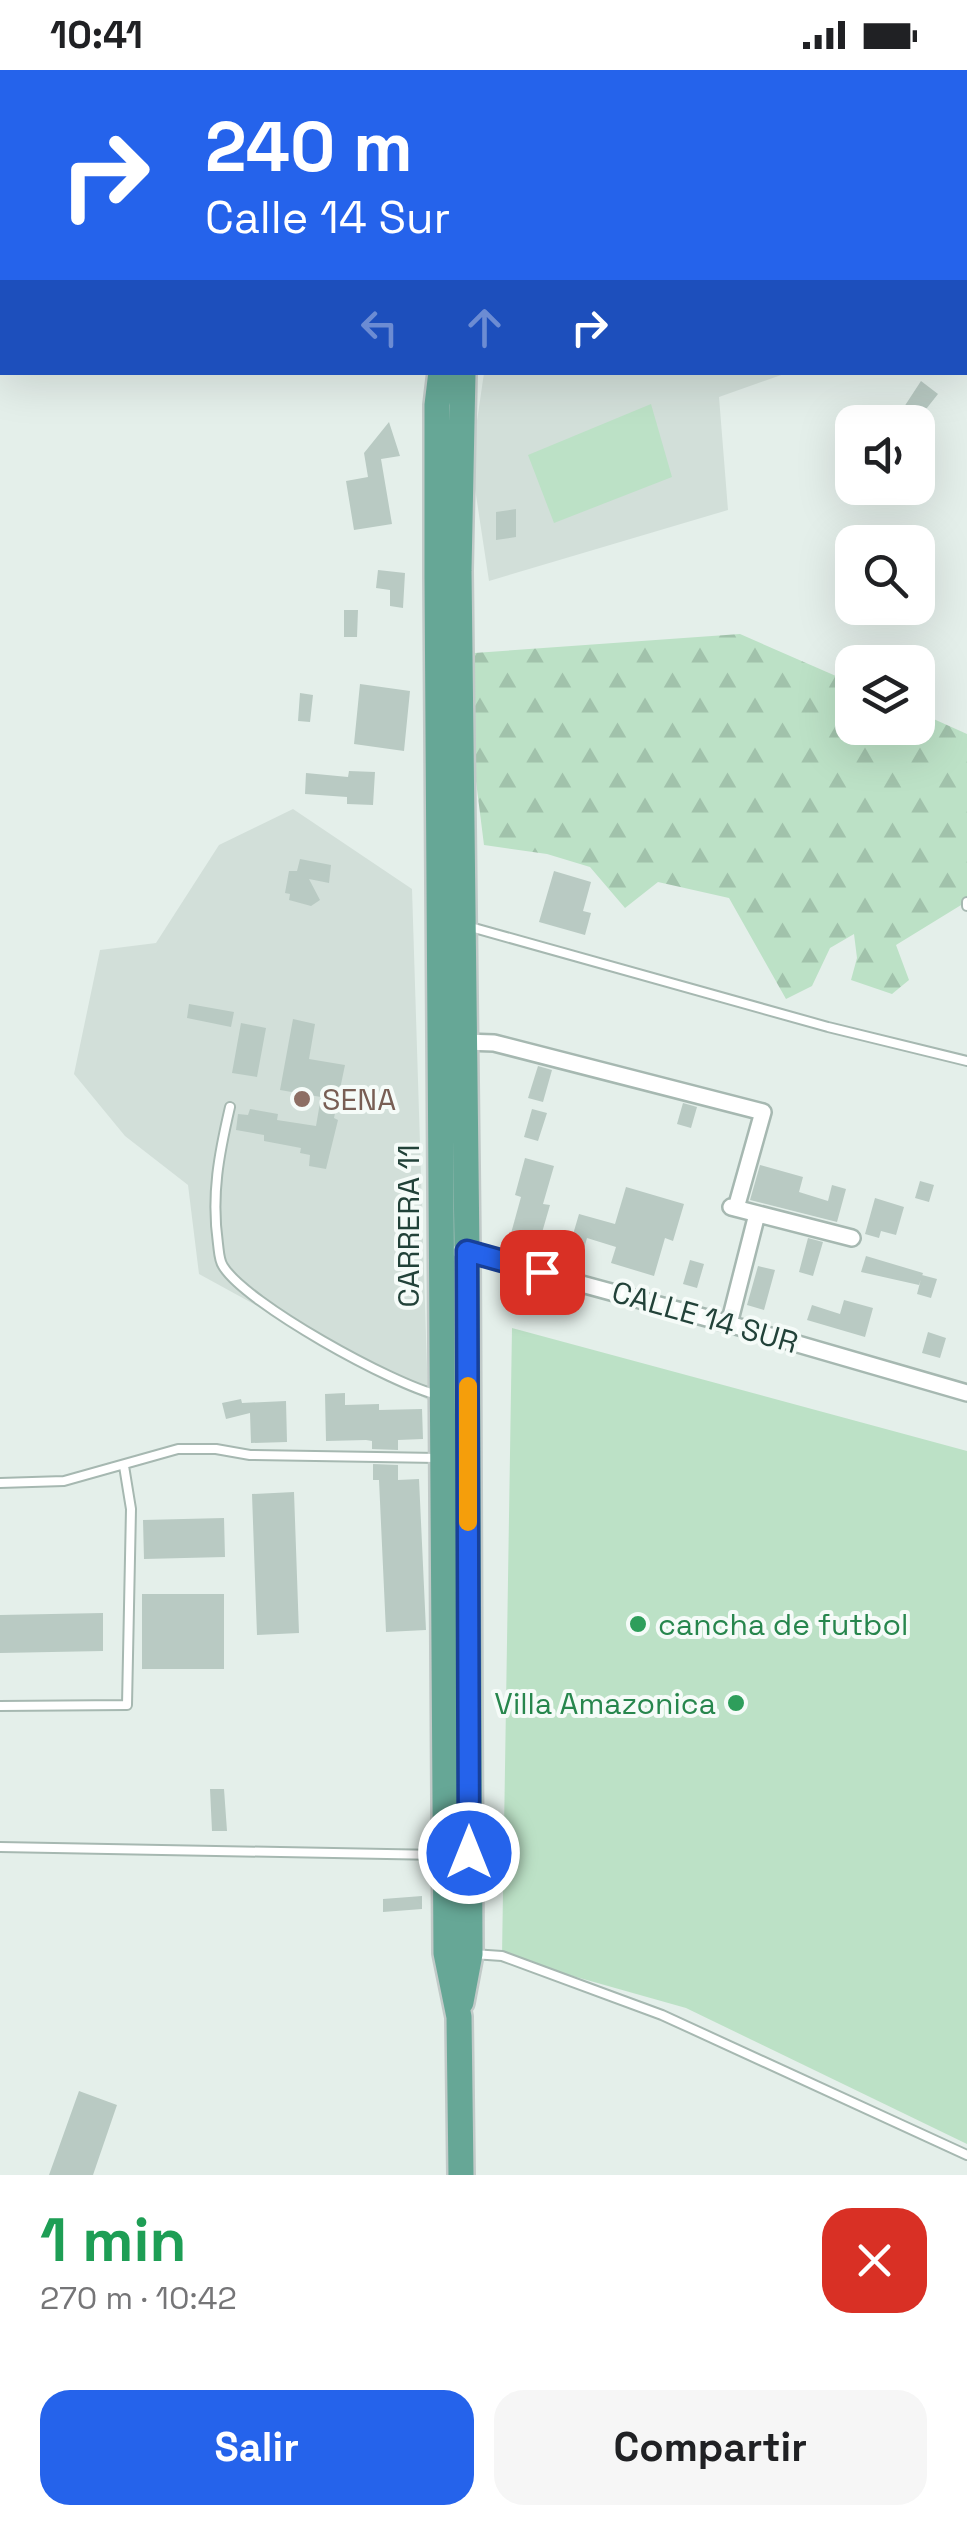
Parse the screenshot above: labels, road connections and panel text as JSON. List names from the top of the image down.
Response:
{
  "streets": {
    "main road": ["CARRERA 11"],
    "street": ["CALLE 14 SUR"]
  },
  "crossings": [
    ["CARRERA 11", "CALLE 14 SUR"]
  ],
  "places": ["SENA", "cancha de futbol", "Villa Amazonica"],
  "page": {
    "status": "10:41",
    "turn": ["240 m", "Calle 14 Sur"],
    "heading": ["1 min", "270 m · 10:42"],
    "buttons": ["Salir", "Compartir"]
  }
}
